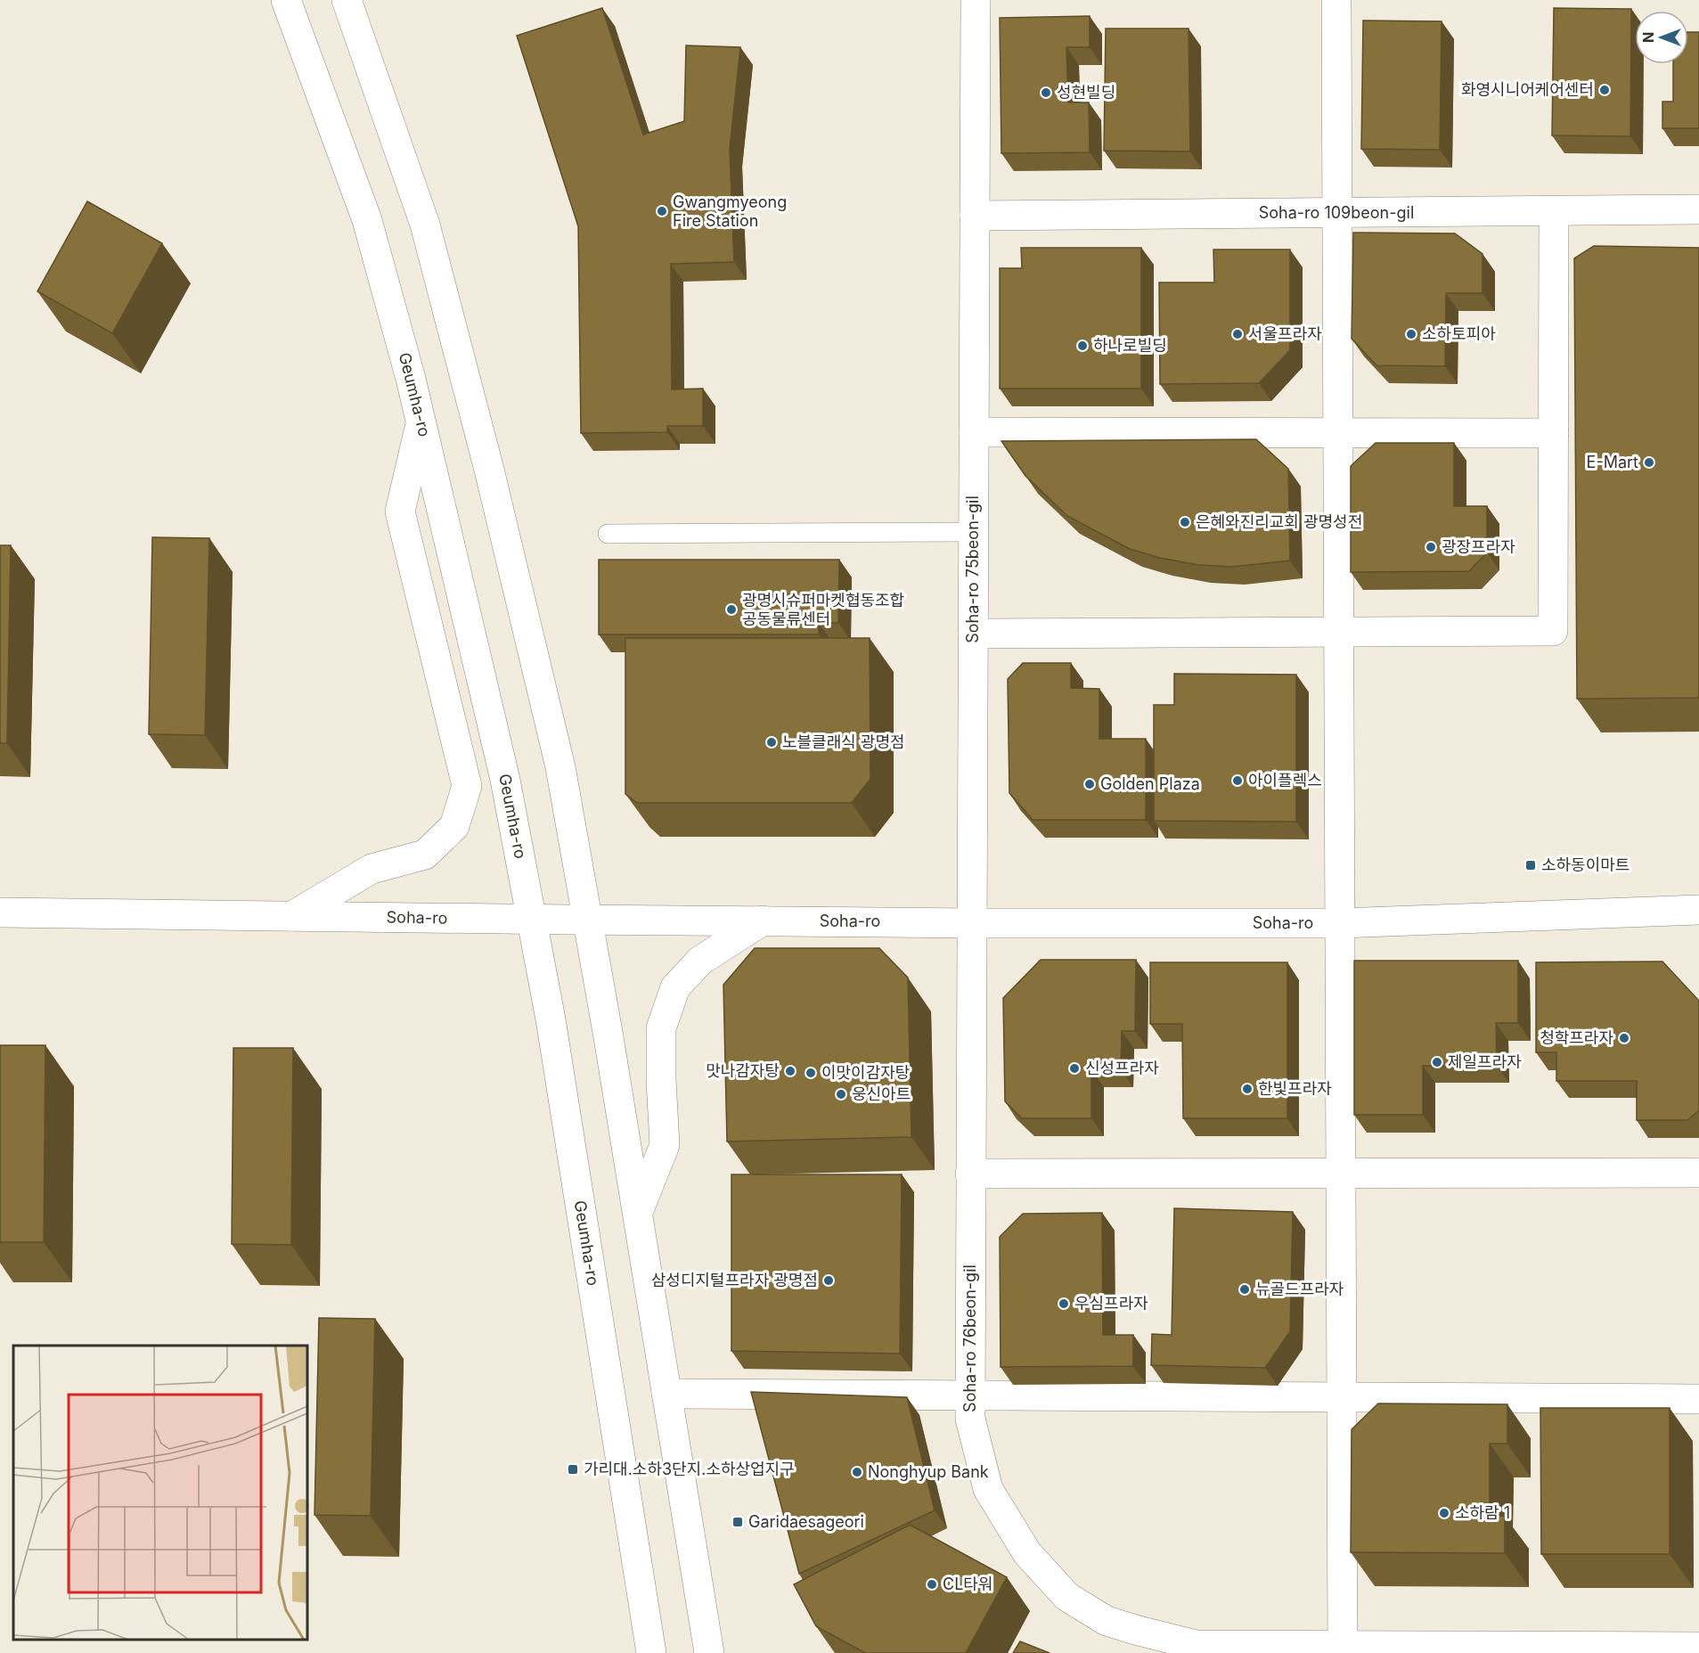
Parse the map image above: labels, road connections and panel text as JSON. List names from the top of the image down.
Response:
{
  "streets": {
    "street": [
      "Soha-ro 109beon-gil",
      "Geumha-ro",
      "Soha-ro 75beon-gil",
      "Soha-ro",
      "Soha-ro 76beon-gil"
    ]
  },
  "crossings": [
    ["Soha-ro 109beon-gil", "Soha-ro 75beon-gil"],
    ["Geumha-ro", "Soha-ro"],
    ["Soha-ro 75beon-gil", "Soha-ro"],
    ["Soha-ro 75beon-gil", "Soha-ro 76beon-gil"],
    ["Soha-ro", "Soha-ro 76beon-gil"]
  ],
  "places": {
    "other": [
      "화영시니어케어센터",
      "성현빌딩",
      "Gwangmyeong Fire Station",
      "서울프라자",
      "소하토피아",
      "하나로빌딩",
      "E-Mart",
      "은혜와진리교회 광명성전",
      "광장프라자",
      "광명시슈퍼마켓협동조합 공동물류센터",
      "노블클래식 광명점",
      "아이플렉스",
      "Golden Plaza",
      "청학프라자",
      "제일프라자",
      "신성프라자",
      "맛나감자탕",
      "이맛이감자탕",
      "한빛프라자",
      "웅신아트",
      "삼성디지털프라자 광명점",
      "뉴골드프라자",
      "우심프라자",
      "Nonghyup Bank",
      "소하람 1",
      "CL타워"
    ],
    "transit": ["소하동이마트", "가리대.소하3단지.소하상업지구", "Garidaesageori"]
  },
  "north": "left"
}
